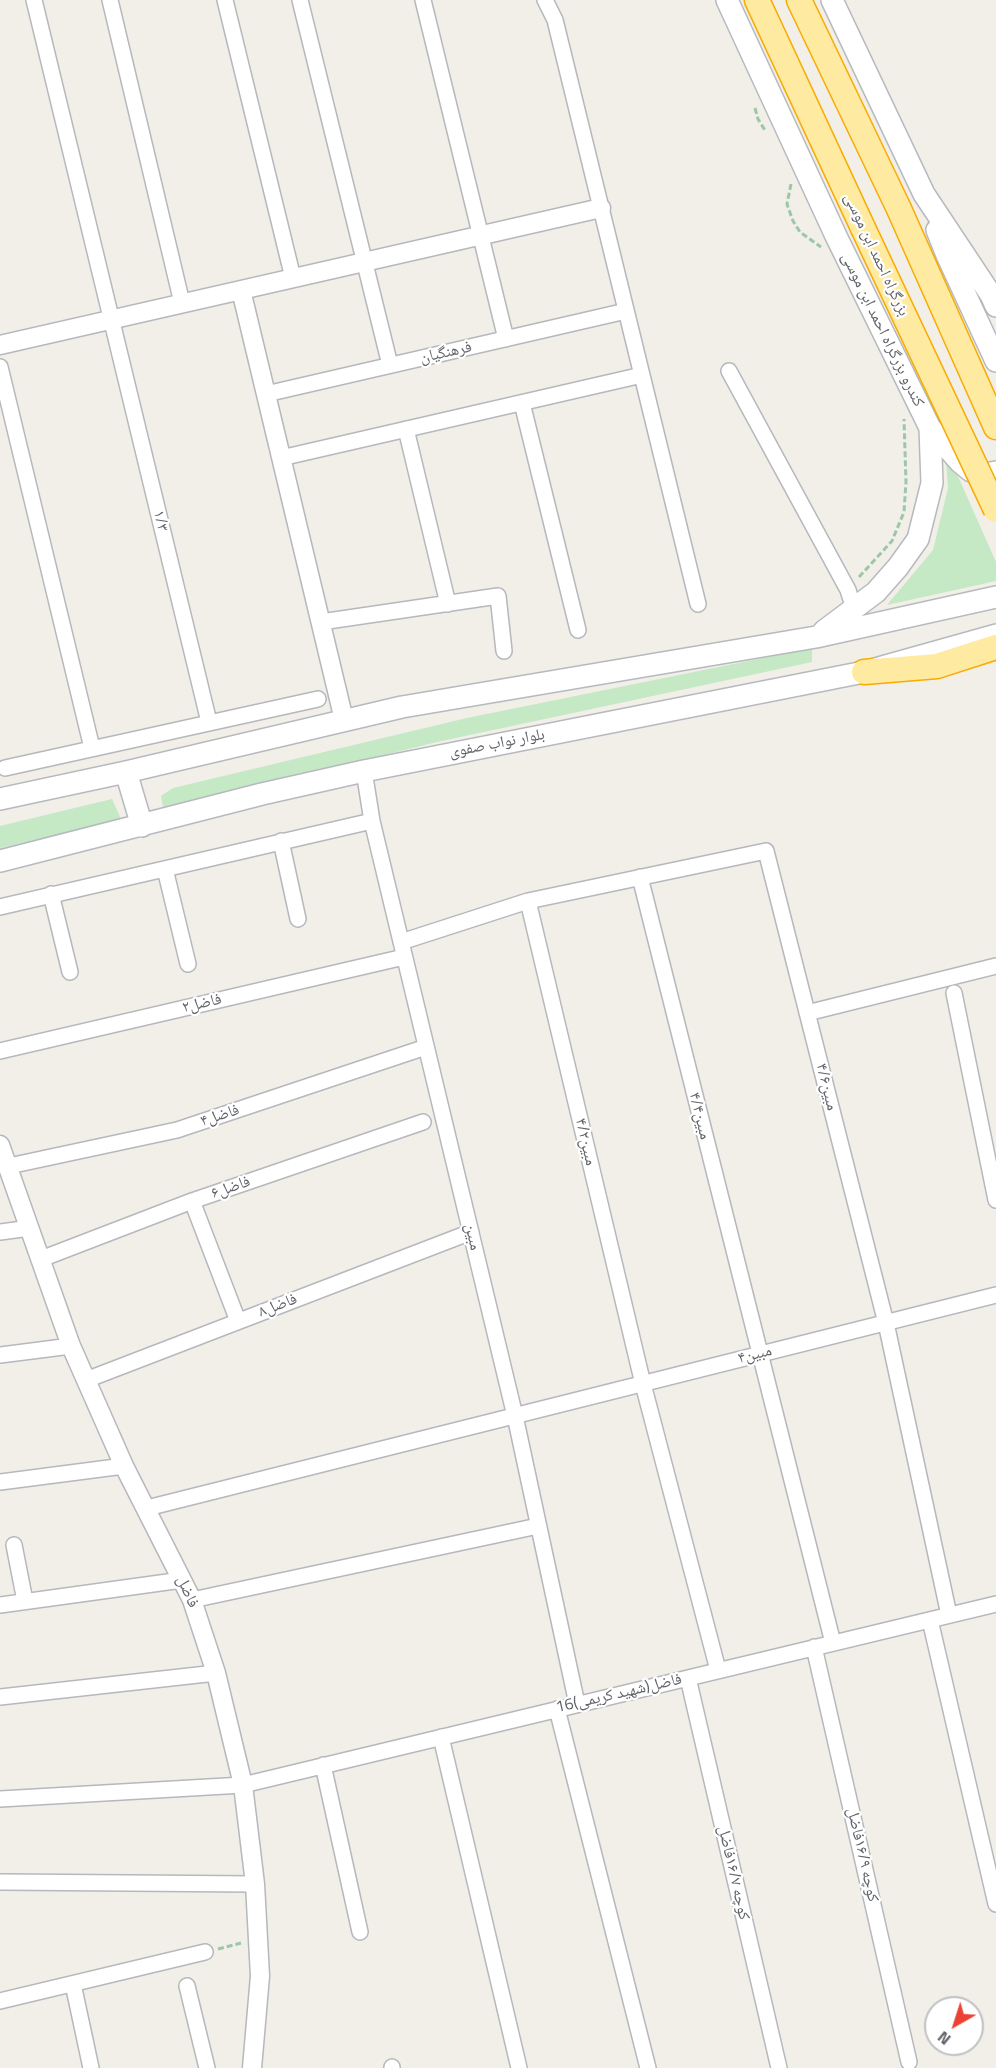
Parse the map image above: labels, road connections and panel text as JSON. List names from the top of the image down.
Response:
{
  "streets": {
    "highway": ["بزرگراه احمد ابن موسی"],
    "main road": ["کندرو بزرگراه احمد ابن موسی", "بلوار نواب صفوی"],
    "street": [
      "فرهنگیان",
      "۱/۳",
      "۲فاضل",
      "۴/۶مبین",
      "۴فاضل",
      "۴/۴مبین",
      "۴/۲مبین",
      "۶فاضل",
      "مبین",
      "۸فاضل",
      "۴مبین",
      "فاضل",
      "16فاضل(شهید کریمی)",
      "کوچه ۱۶/۹فاضل",
      "کوچه ۱۶/۷فاضل"
    ]
  },
  "crossings": [
    ["بلوار نواب صفوی", "مبین"],
    ["۲فاضل", "۴/۶مبین"],
    ["۲فاضل", "۴/۴مبین"],
    ["۲فاضل", "۴/۲مبین"],
    ["۲فاضل", "مبین"],
    ["۴/۶مبین", "۴مبین"],
    ["۴/۶مبین", "16فاضل(شهید کریمی)"],
    ["۴فاضل", "مبین"],
    ["۴فاضل", "فاضل"],
    ["۴/۴مبین", "۴مبین"],
    ["۴/۴مبین", "16فاضل(شهید کریمی)"],
    ["۴/۲مبین", "۴مبین"],
    ["۴/۲مبین", "16فاضل(شهید کریمی)"],
    ["۶فاضل", "فاضل"],
    ["مبین", "۸فاضل"],
    ["مبین", "۴مبین"],
    ["مبین", "16فاضل(شهید کریمی)"],
    ["۸فاضل", "فاضل"],
    ["۴مبین", "فاضل"],
    ["فاضل", "16فاضل(شهید کریمی)"],
    ["16فاضل(شهید کریمی)", "کوچه ۱۶/۹فاضل"],
    ["16فاضل(شهید کریمی)", "کوچه ۱۶/۷فاضل"]
  ],
  "north": "bottom left"
}
